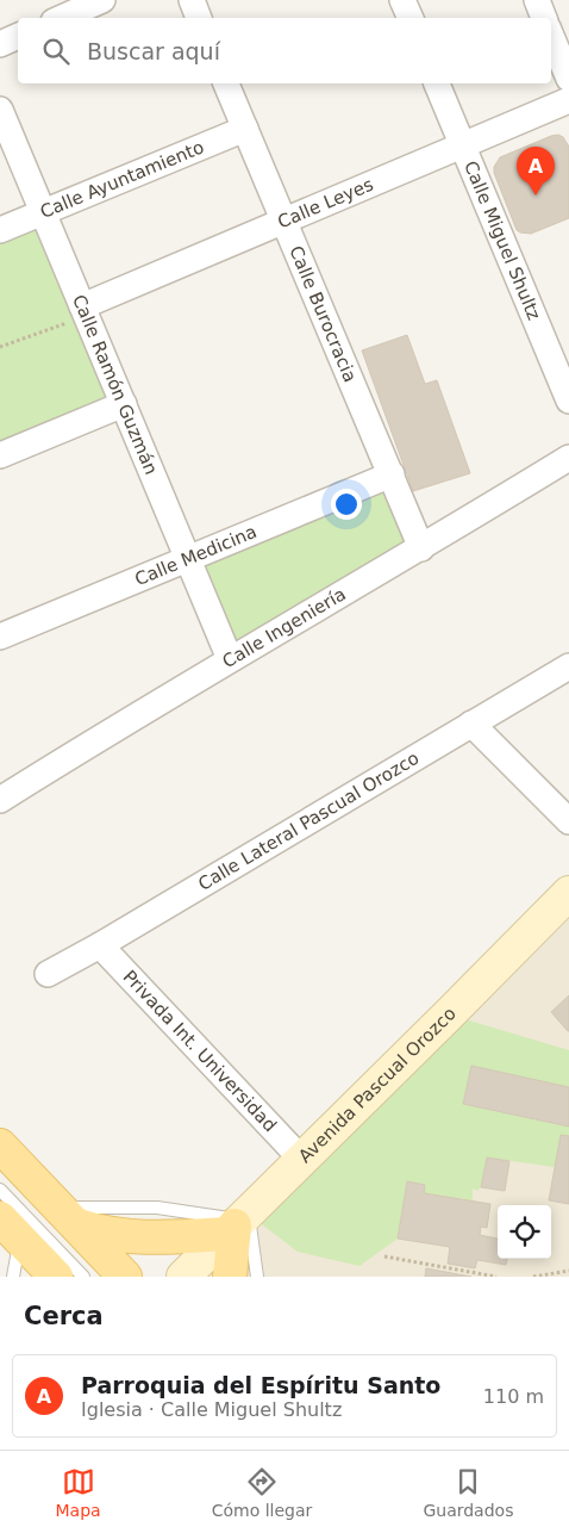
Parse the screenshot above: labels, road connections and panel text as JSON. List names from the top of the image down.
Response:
{
  "streets": {
    "main road": ["Avenida Pascual Orozco"],
    "street": [
      "Calle Ayuntamiento",
      "Calle Leyes",
      "Calle Miguel Shultz",
      "Calle Burocracia",
      "Calle Ramón Guzmán",
      "Calle Medicina",
      "Calle Ingeniería",
      "Calle Lateral Pascual Orozco",
      "Privada Int. Universidad"
    ]
  },
  "crossings": [
    ["Calle Ayuntamiento", "Calle Burocracia"],
    ["Calle Ayuntamiento", "Calle Ramón Guzmán"],
    ["Calle Leyes", "Calle Miguel Shultz"],
    ["Calle Leyes", "Calle Burocracia"],
    ["Calle Leyes", "Calle Ramón Guzmán"],
    ["Calle Burocracia", "Calle Medicina"],
    ["Calle Burocracia", "Calle Ingeniería"],
    ["Calle Ramón Guzmán", "Calle Medicina"],
    ["Calle Ramón Guzmán", "Calle Ingeniería"],
    ["Calle Lateral Pascual Orozco", "Privada Int. Universidad"],
    ["Privada Int. Universidad", "Avenida Pascual Orozco"]
  ],
  "page": {
    "search": "Buscar aquí",
    "pins": "A",
    "heading": "Cerca",
    "list": [
      {
        "mark": "A",
        "name": "Parroquia del Espíritu Santo",
        "note": "Iglesia · Calle Miguel Shultz",
        "value": "110 m"
      }
    ],
    "nav": ["Mapa", "Cómo llegar", "Guardados"]
  }
}
